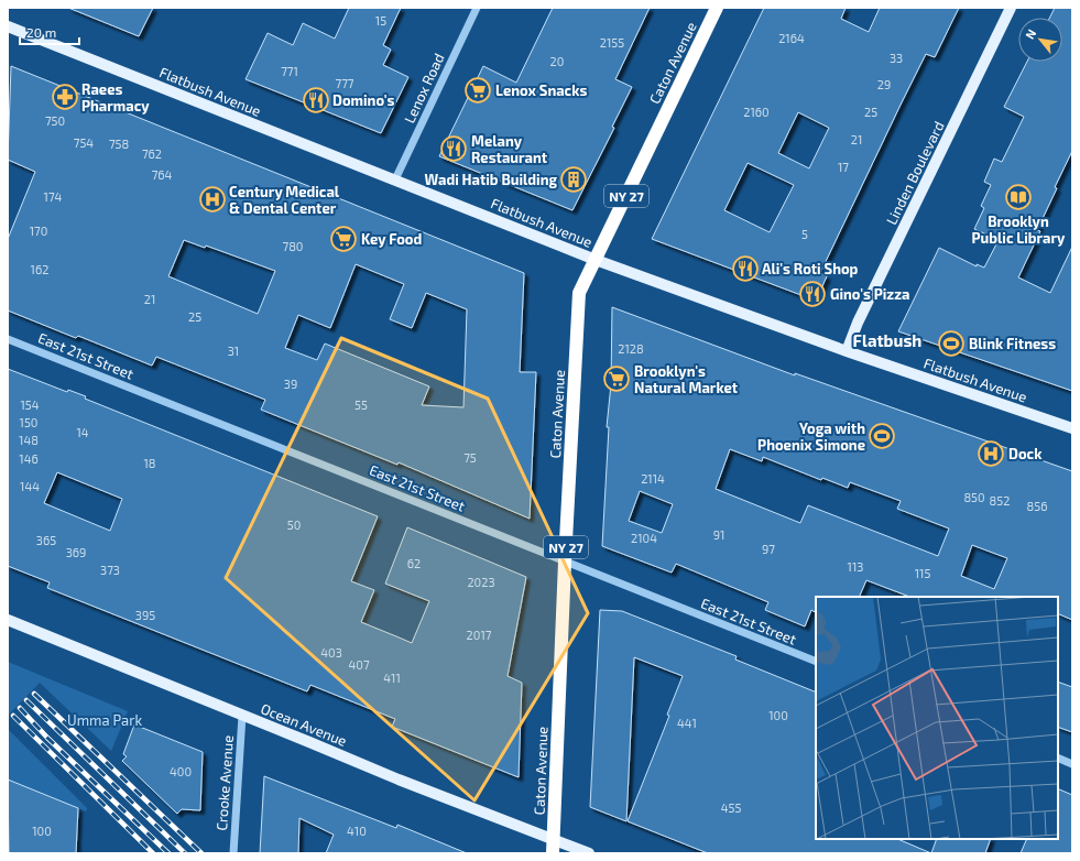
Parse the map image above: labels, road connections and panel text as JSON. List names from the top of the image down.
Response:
{
  "streets": {
    "highway": ["Caton Avenue", "NY 27"],
    "main road": ["Flatbush Avenue", "Linden Boulevard", "Ocean Avenue"],
    "street": ["Lenox Road", "East 21st Street", "Crooke Avenue"]
  },
  "crossings": [
    ["Caton Avenue", "Flatbush Avenue"],
    ["Caton Avenue", "East 21st Street"],
    ["Caton Avenue", "Ocean Avenue"],
    ["Lenox Road", "Flatbush Avenue"],
    ["Flatbush Avenue", "Linden Boulevard"],
    ["Ocean Avenue", "Crooke Avenue"]
  ],
  "districts": ["Flatbush"],
  "parks": ["Umma Park"],
  "places": {
    "supermarket": ["Lenox Snacks", "Key Food", "Brooklyn's Natural Market"],
    "pharmacy": ["Raees Pharmacy"],
    "restaurant": [
      "Domino's",
      "Melany Restaurant",
      "Ali's Roti Shop",
      "Gino's Pizza"
    ],
    "building": ["Wadi Hatib Building"],
    "library": ["Brooklyn Public Library"],
    "hospital": ["Century Medical & Dental Center", "Dock"],
    "sports": ["Blink Fitness", "Yoga with Phoenix Simone"]
  },
  "house_numbers": [
    "15",
    "2164",
    "2155",
    "33",
    "20",
    "771",
    "777",
    "29",
    "2160",
    "25",
    "750",
    "21",
    "754",
    "758",
    "762",
    "17",
    "764",
    "174",
    "170",
    "5",
    "780",
    "162",
    "21",
    "25",
    "2128",
    "31",
    "39",
    "154",
    "55",
    "150",
    "14",
    "148",
    "75",
    "146",
    "18",
    "2114",
    "144",
    "850",
    "852",
    "856",
    "50",
    "91",
    "2104",
    "365",
    "97",
    "369",
    "62",
    "113",
    "373",
    "115",
    "2023",
    "395",
    "2017",
    "403",
    "407",
    "411",
    "100",
    "441",
    "400",
    "455",
    "100",
    "410"
  ],
  "scale_bar": "20 m",
  "north": "top left"
}
